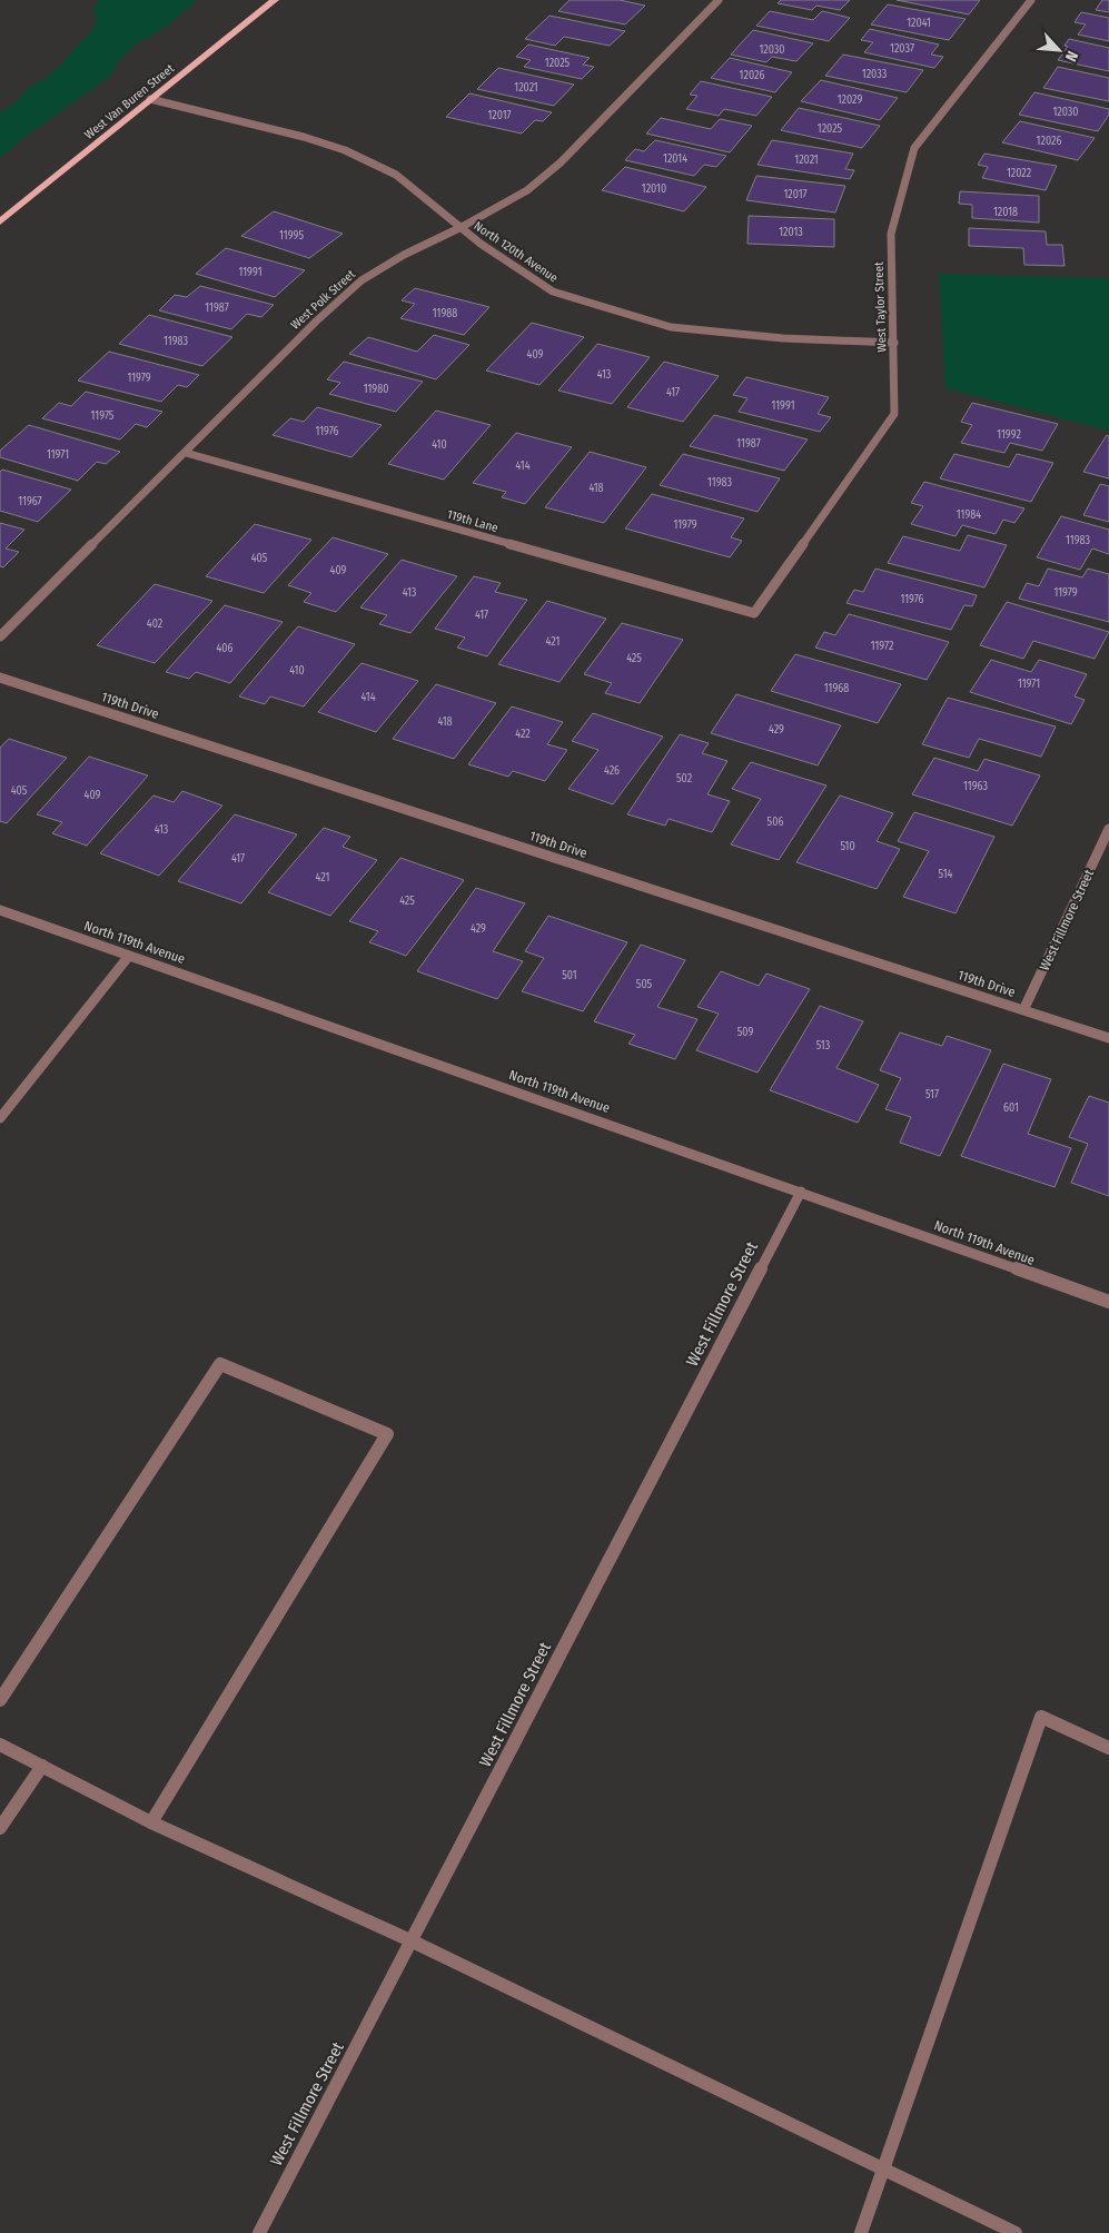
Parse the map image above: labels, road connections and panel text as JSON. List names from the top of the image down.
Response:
{
  "streets": {
    "main road": ["West Van Buren Street"],
    "street": [
      "North 120th Avenue",
      "West Polk Street",
      "West Taylor Street",
      "119th Lane",
      "119th Drive",
      "West Fillmore Street",
      "North 119th Avenue"
    ]
  },
  "crossings": [
    ["West Van Buren Street", "North 120th Avenue"],
    ["North 120th Avenue", "West Polk Street"],
    ["North 120th Avenue", "West Taylor Street"],
    ["West Polk Street", "119th Lane"],
    ["West Taylor Street", "119th Lane"],
    ["119th Drive", "West Fillmore Street"],
    ["West Fillmore Street", "North 119th Avenue"]
  ],
  "house_numbers": [
    "12041",
    "12037",
    "12030",
    "12025",
    "12033",
    "12026",
    "12021",
    "12029",
    "12030",
    "12017",
    "12025",
    "12026",
    "12014",
    "12021",
    "12022",
    "12010",
    "12017",
    "12018",
    "12013",
    "11995",
    "11991",
    "11987",
    "11988",
    "11983",
    "409",
    "413",
    "11979",
    "11980",
    "417",
    "11991",
    "11975",
    "11976",
    "11992",
    "11987",
    "410",
    "11971",
    "414",
    "11983",
    "418",
    "11967",
    "11984",
    "11979",
    "11983",
    "405",
    "409",
    "413",
    "11979",
    "11976",
    "417",
    "402",
    "421",
    "11972",
    "406",
    "425",
    "410",
    "11971",
    "11968",
    "414",
    "418",
    "429",
    "422",
    "426",
    "502",
    "11963",
    "405",
    "409",
    "506",
    "413",
    "510",
    "417",
    "514",
    "421",
    "425",
    "429",
    "501",
    "505",
    "509",
    "513",
    "517",
    "601"
  ],
  "north": "bottom right"
}
